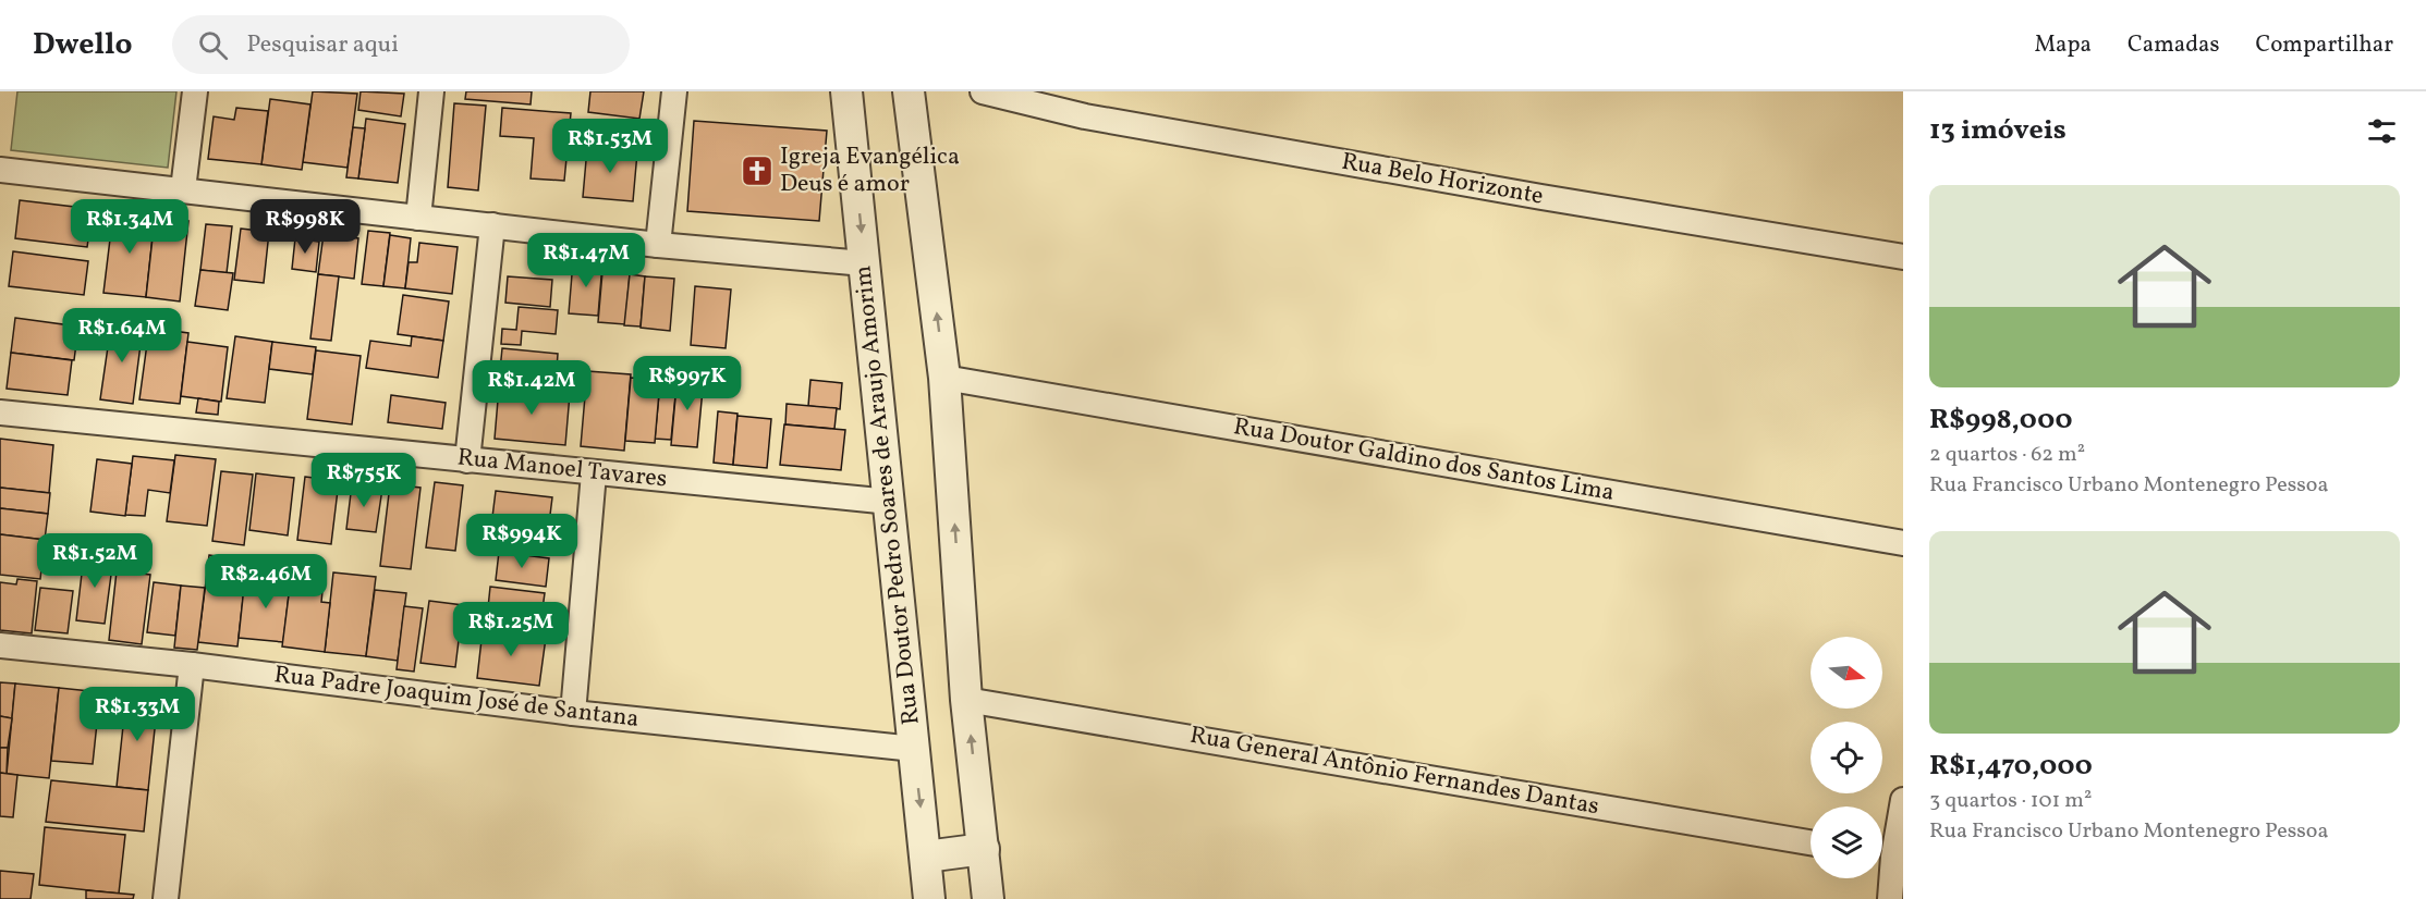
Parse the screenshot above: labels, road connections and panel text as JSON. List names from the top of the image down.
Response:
{
  "streets": {
    "street": [
      "Rua Belo Horizonte",
      "Rua Doutor Galdino dos Santos Lima",
      "Rua Manoel Tavares",
      "Rua Doutor Pedro Soares de Araujo Amorim",
      "Rua Padre Joaquim José de Santana",
      "Rua General Antônio Fernandes Dantas"
    ]
  },
  "crossings": [
    ["Rua Manoel Tavares", "Rua Doutor Pedro Soares de Araujo Amorim"],
    ["Rua Doutor Pedro Soares de Araujo Amorim", "Rua Padre Joaquim José de Santana"]
  ],
  "places": {
    "church": ["Igreja Evangélica Deus é amor"]
  },
  "north": "right",
  "page": {
    "header": "Dwello",
    "search": "Pesquisar aqui",
    "nav": ["Mapa", "Camadas", "Compartilhar"],
    "heading": "13 imóveis",
    "price": [
      "R$1.53M",
      "R$1.34M",
      "R$998K",
      "R$1.47M",
      "R$1.64M",
      "R$997K",
      "R$1.42M",
      "R$755K",
      "R$994K",
      "R$1.52M",
      "R$2.46M",
      "R$1.25M",
      "R$1.33M"
    ],
    "list": [
      {
        "name": "R$998,000",
        "note": "2 quartos · 62 m² · Rua Francisco Urbano Montenegro Pessoa"
      },
      {
        "name": "R$1,470,000",
        "note": "3 quartos · 101 m² · Rua Francisco Urbano Montenegro Pessoa"
      }
    ]
  }
}
